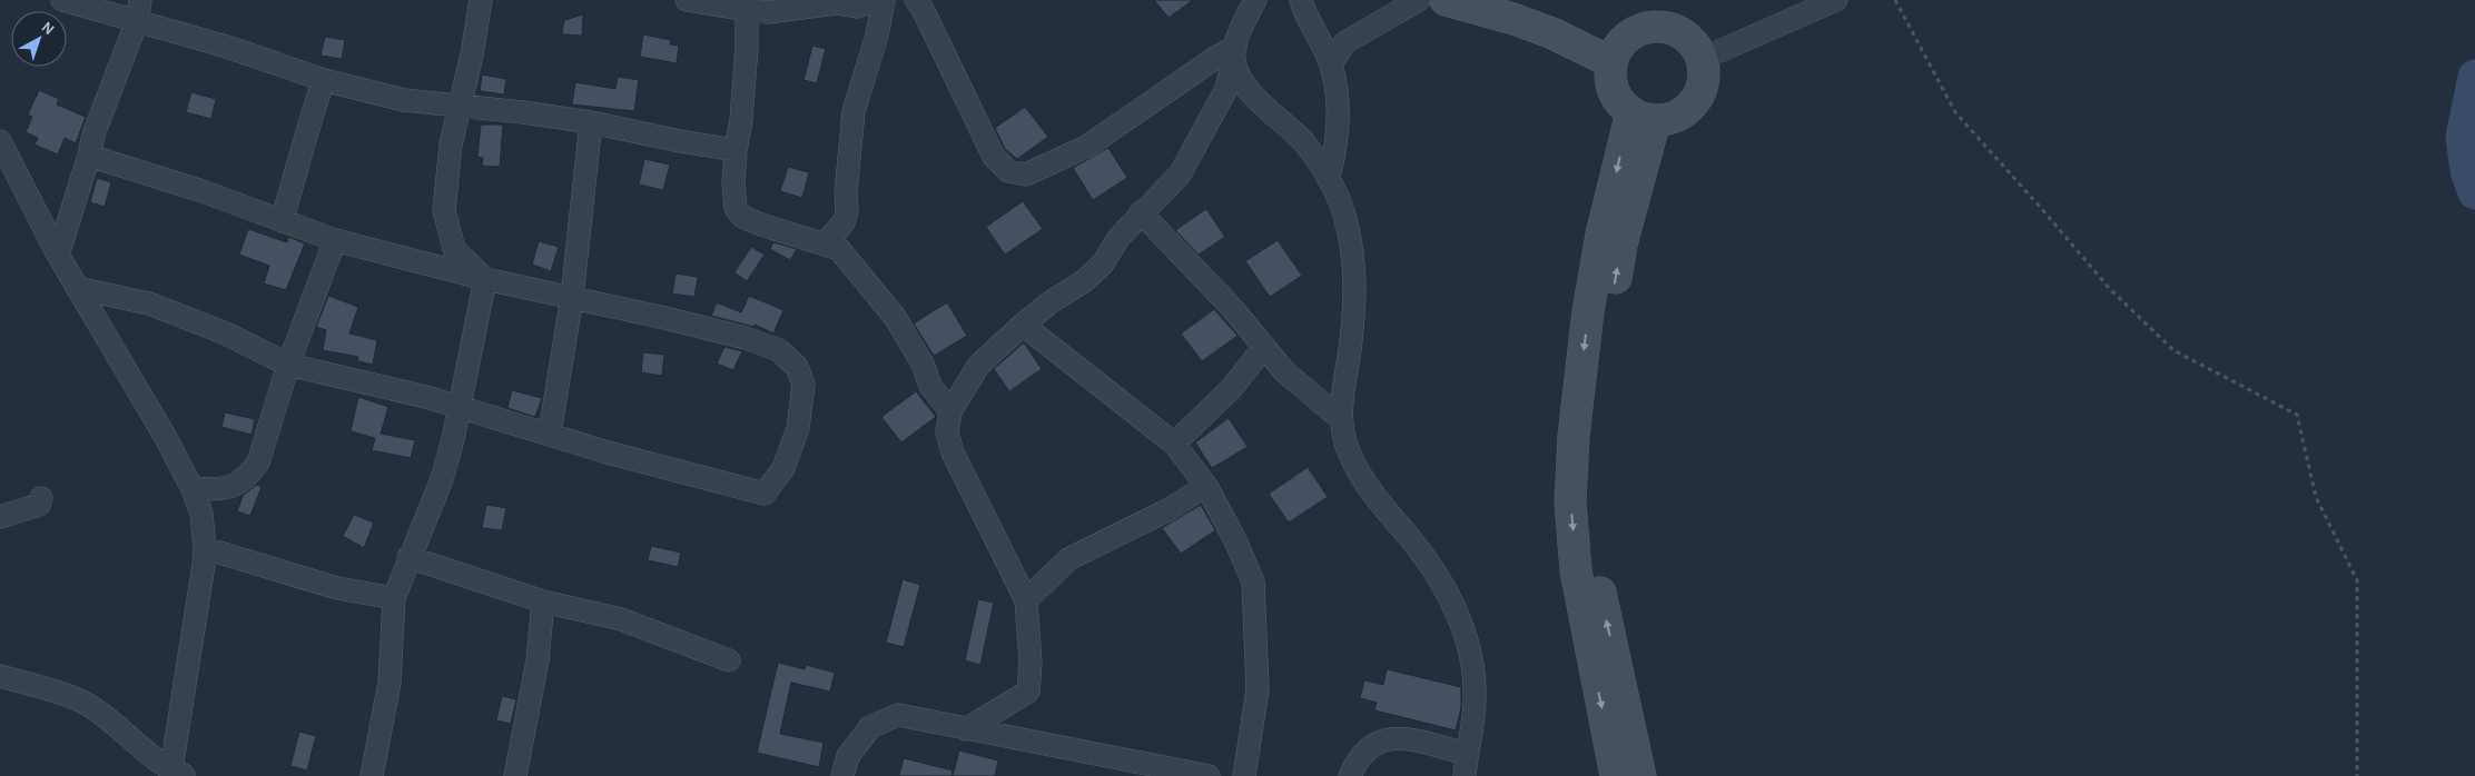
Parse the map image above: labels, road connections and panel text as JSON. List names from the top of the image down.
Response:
{
  "north": "top right"
}
